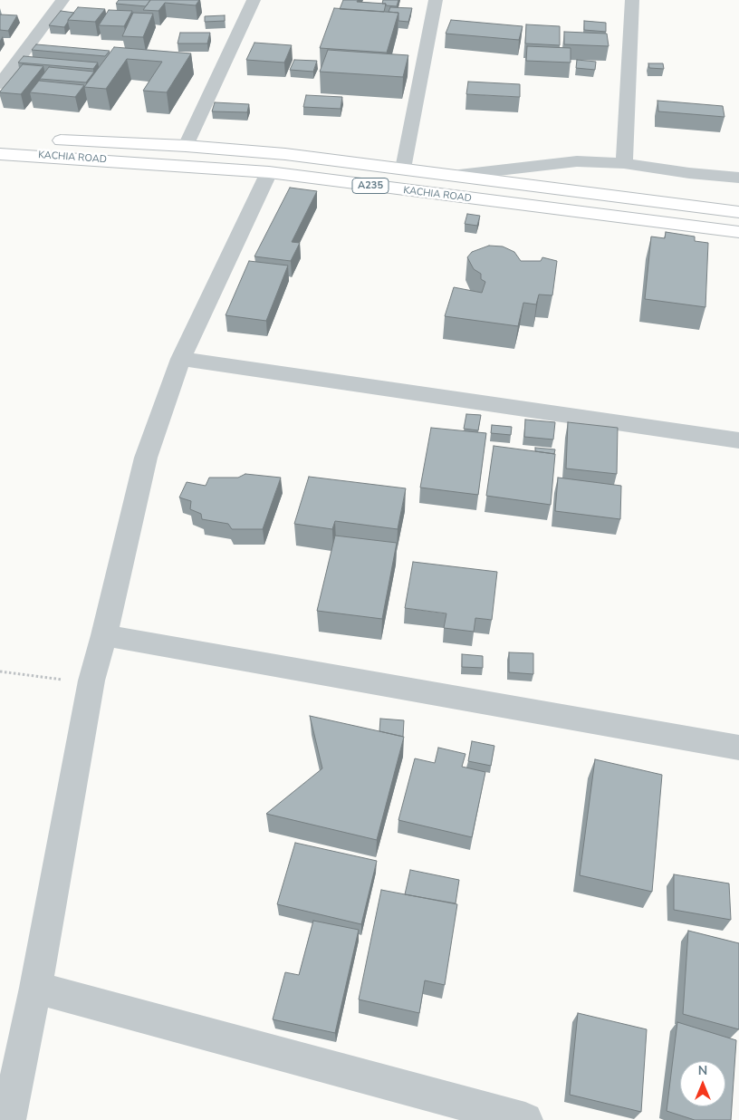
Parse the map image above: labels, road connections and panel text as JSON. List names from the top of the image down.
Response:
{
  "streets": {
    "highway": ["KACHIA ROAD", "A235"]
  },
  "north": "top"
}
